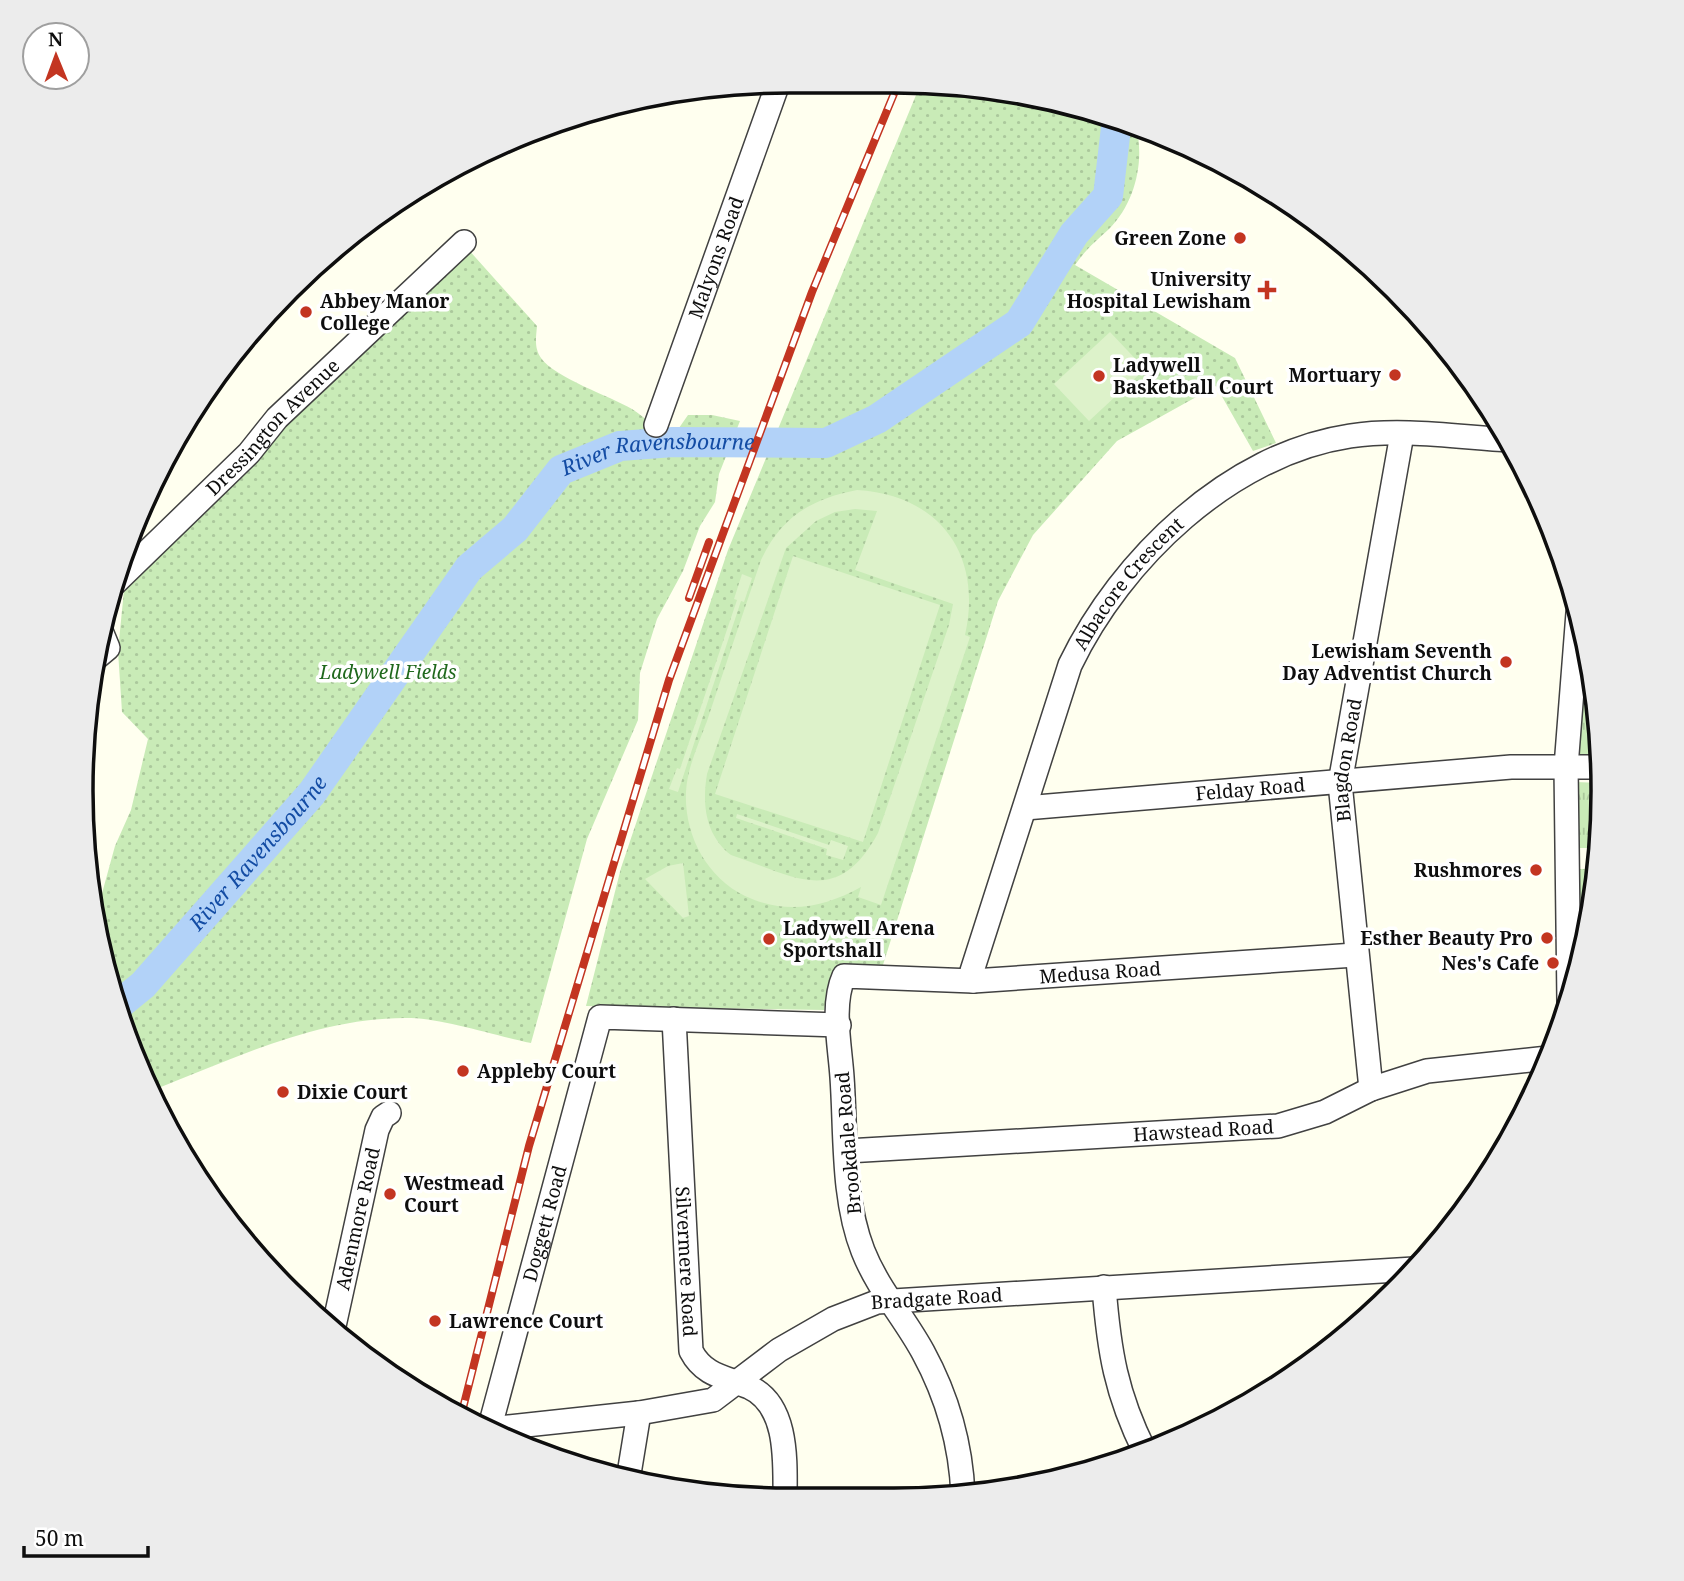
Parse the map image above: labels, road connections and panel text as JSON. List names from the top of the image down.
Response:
{
  "streets": {
    "street": [
      "Malyons Road",
      "Dressington Avenue",
      "Albacore Crescent",
      "Blagdon Road",
      "Felday Road",
      "Medusa Road",
      "Hawstead Road",
      "Brookdale Road",
      "Adenmore Road",
      "Doggett Road",
      "Silvermere Road",
      "Bradgate Road"
    ]
  },
  "crossings": [
    ["Albacore Crescent", "Blagdon Road"],
    ["Albacore Crescent", "Felday Road"],
    ["Albacore Crescent", "Medusa Road"],
    ["Blagdon Road", "Felday Road"],
    ["Blagdon Road", "Medusa Road"],
    ["Blagdon Road", "Hawstead Road"],
    ["Medusa Road", "Brookdale Road"],
    ["Hawstead Road", "Brookdale Road"],
    ["Brookdale Road", "Bradgate Road"],
    ["Doggett Road", "Silvermere Road"],
    ["Silvermere Road", "Bradgate Road"]
  ],
  "water": ["River Ravensbourne"],
  "parks": ["Ladywell Fields"],
  "places": {
    "other": [
      "Green Zone",
      "Abbey Manor College",
      "Mortuary",
      "Ladywell Basketball Court",
      "Lewisham Seventh Day Adventist Church",
      "Rushmores",
      "Esther Beauty Pro",
      "Ladywell Arena Sportshall",
      "Nes's Cafe",
      "Appleby Court",
      "Dixie Court",
      "Westmead Court",
      "Lawrence Court"
    ],
    "health": ["University Hospital Lewisham"]
  },
  "scale_bar": "50 m",
  "north": "top"
}
